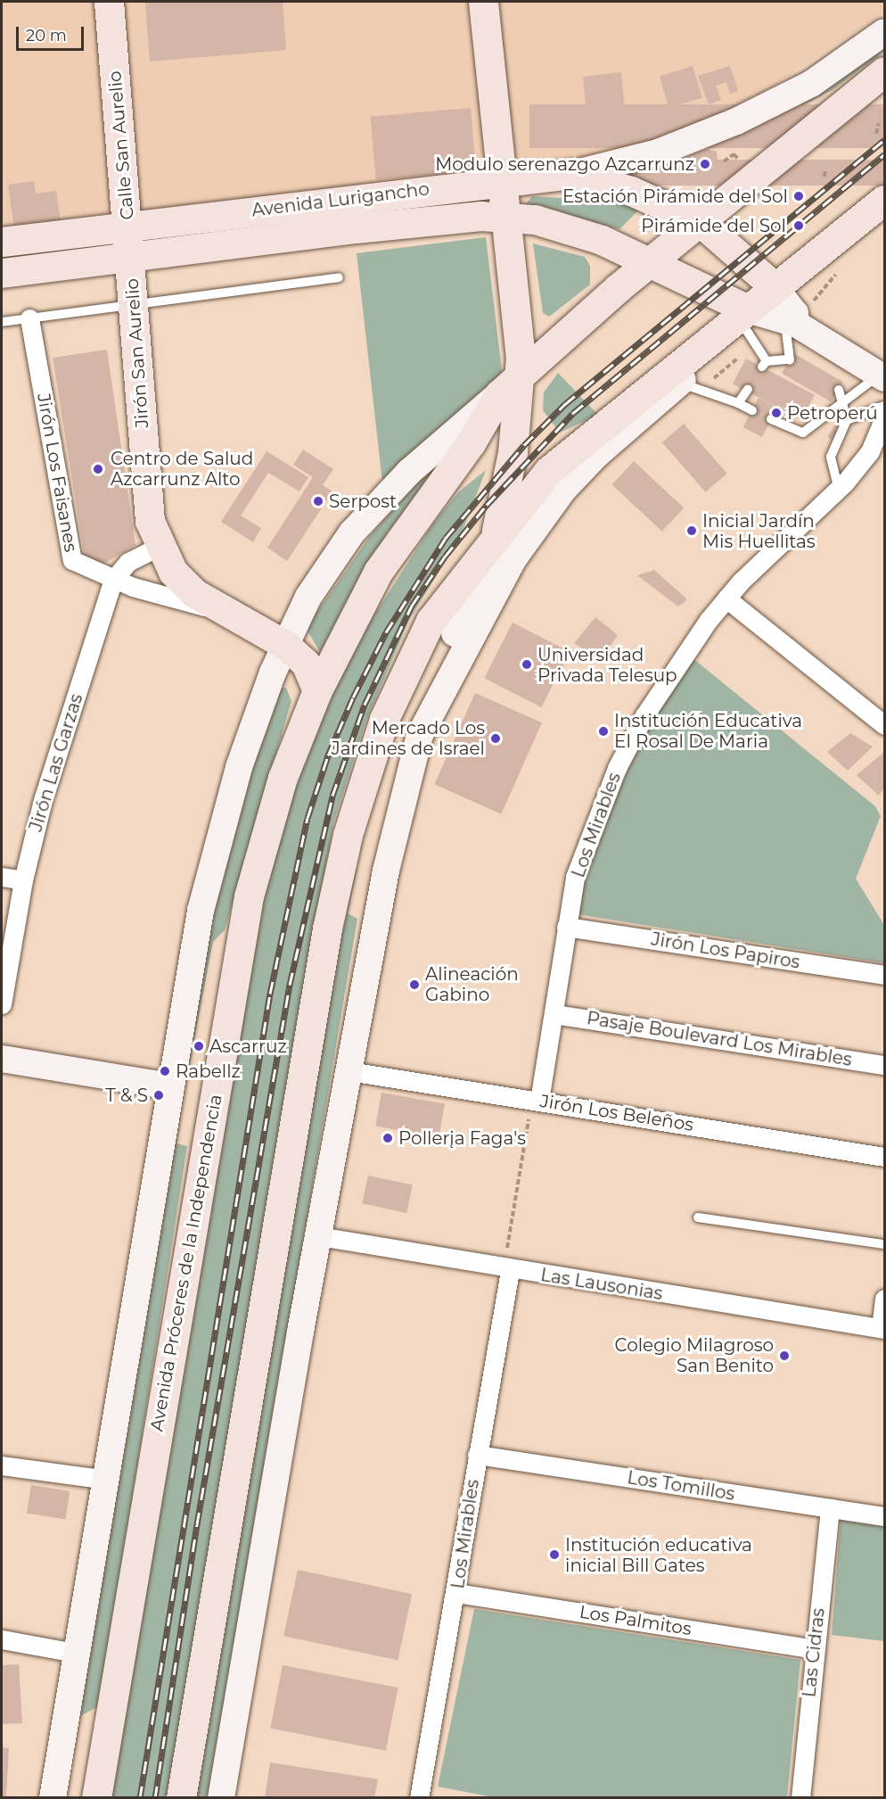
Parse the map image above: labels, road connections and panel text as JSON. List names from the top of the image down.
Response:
{
  "streets": {
    "main road": [
      "Calle San Aurelio",
      "Avenida Lurigancho",
      "Jirón San Aurelio",
      "Avenida Próceres de la Independencia"
    ],
    "street": [
      "Jirón Los Faisanes",
      "Jirón Las Garzas",
      "Los Mirables",
      "Jirón Los Papiros",
      "Pasaje Boulevard Los Mirables",
      "Jirón Los Beleños",
      "Las Lausonias",
      "Los Tomillos",
      "Los Palmitos",
      "Las Cidras"
    ]
  },
  "crossings": [
    ["Calle San Aurelio", "Avenida Lurigancho"],
    ["Calle San Aurelio", "Jirón San Aurelio"],
    ["Avenida Lurigancho", "Jirón San Aurelio"],
    ["Avenida Lurigancho", "Avenida Próceres de la Independencia"],
    ["Jirón San Aurelio", "Jirón Los Faisanes"],
    ["Jirón San Aurelio", "Jirón Las Garzas"],
    ["Jirón San Aurelio", "Avenida Próceres de la Independencia"],
    ["Jirón Los Faisanes", "Jirón Las Garzas"],
    ["Los Mirables", "Jirón Los Papiros"],
    ["Los Mirables", "Pasaje Boulevard Los Mirables"],
    ["Los Mirables", "Jirón Los Beleños"],
    ["Los Mirables", "Las Lausonias"],
    ["Los Mirables", "Los Tomillos"],
    ["Los Mirables", "Los Palmitos"],
    ["Los Tomillos", "Las Cidras"],
    ["Los Palmitos", "Las Cidras"]
  ],
  "places": [
    "Modulo serenazgo Azcarrunz",
    "Estación Pirámide del Sol",
    "Pirámide del Sol",
    "Petroperú",
    "Centro de Salud Azcarrunz Alto",
    "Serpost",
    "Inicial Jardín Mis Huellitas",
    "Universidad Privada Telesup",
    "Institución Educativa El Rosal De Maria",
    "Mercado Los Jardines de Israel",
    "Alineación Gabino",
    "Ascarruz",
    "Rabellz",
    "T & S",
    "Pollerįa Faga's",
    "Colegio Milagroso San Benito",
    "Institución educativa inicial Bill Gates"
  ],
  "scale_bar": "20 m"
}
